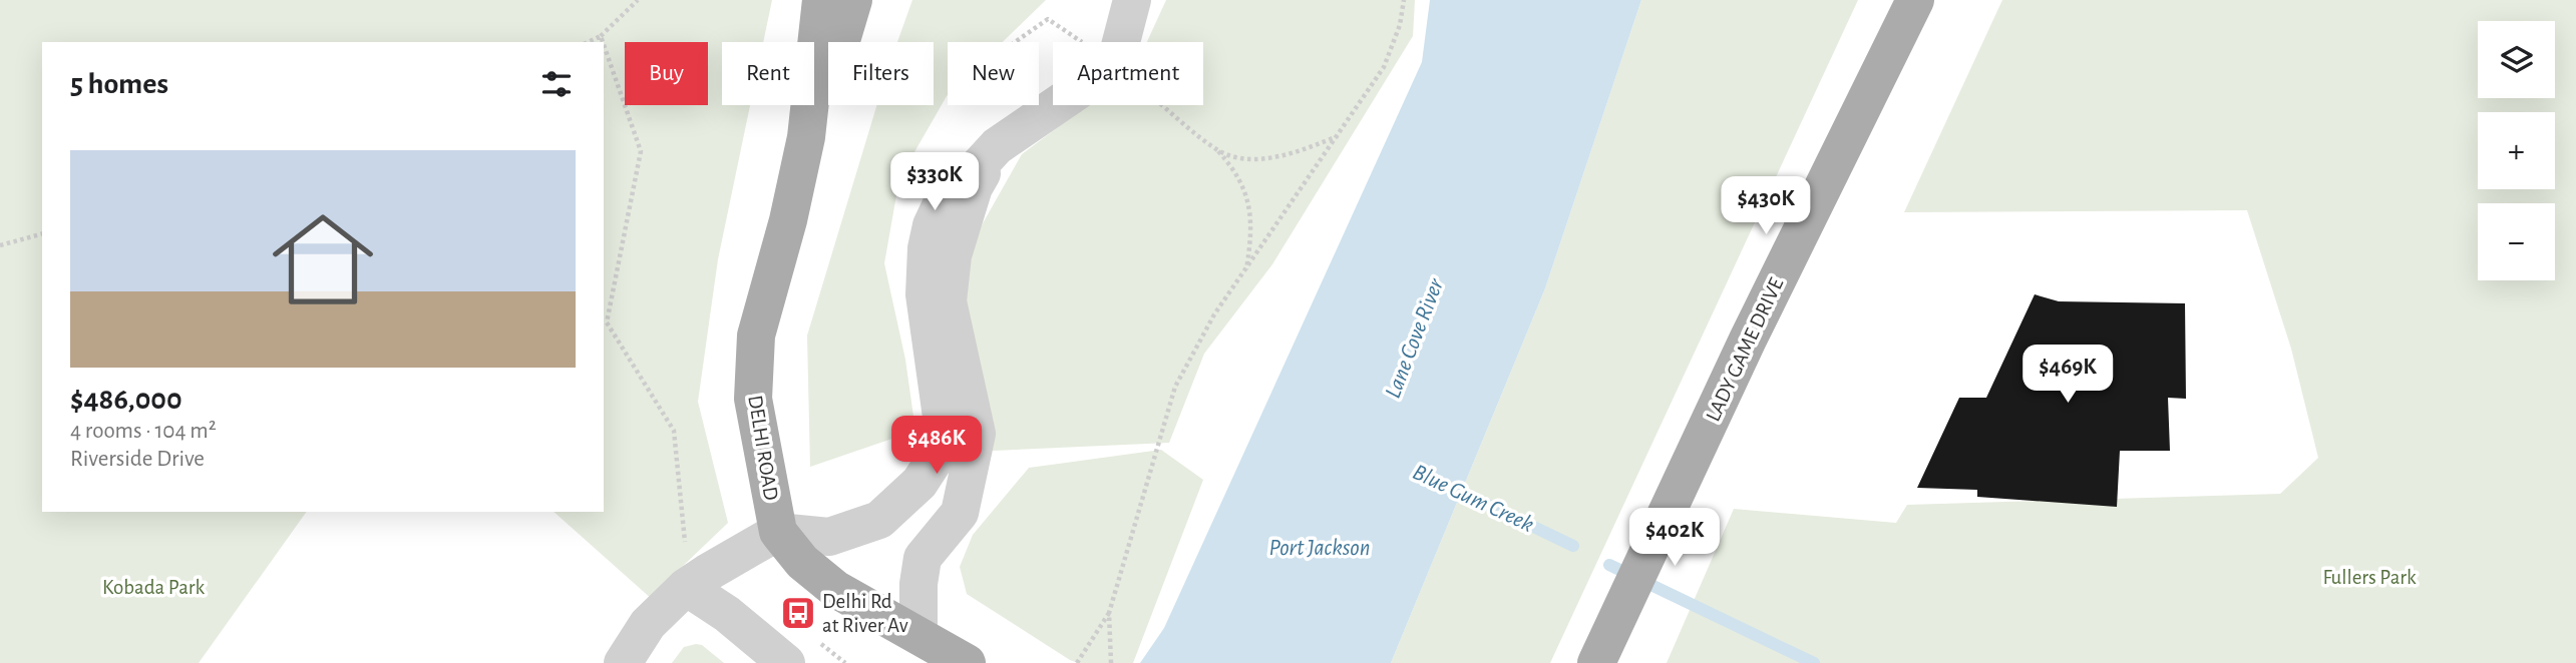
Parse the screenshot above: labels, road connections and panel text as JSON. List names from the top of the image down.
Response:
{
  "streets": {
    "main road": ["LADY GAME DRIVE", "DELHI ROAD"]
  },
  "water": ["Lane Cove River", "Blue Gum Creek", "Port Jackson"],
  "parks": ["Fullers Park", "Kobada Park"],
  "places": {
    "bus stop": ["Delhi Rd at River Av"]
  },
  "page": {
    "map_buttons": ["+", "−"],
    "chip": [
      "Buy",
      "Rent",
      "Filters",
      "New",
      "Apartment"
    ],
    "heading": "5 homes",
    "list": [
      {
        "name": "$486,000",
        "note": "4 rooms · 104 m² · Riverside Drive"
      }
    ],
    "price": [
      "$330K",
      "$430K",
      "$469K",
      "$486K",
      "$402K"
    ]
  }
}
